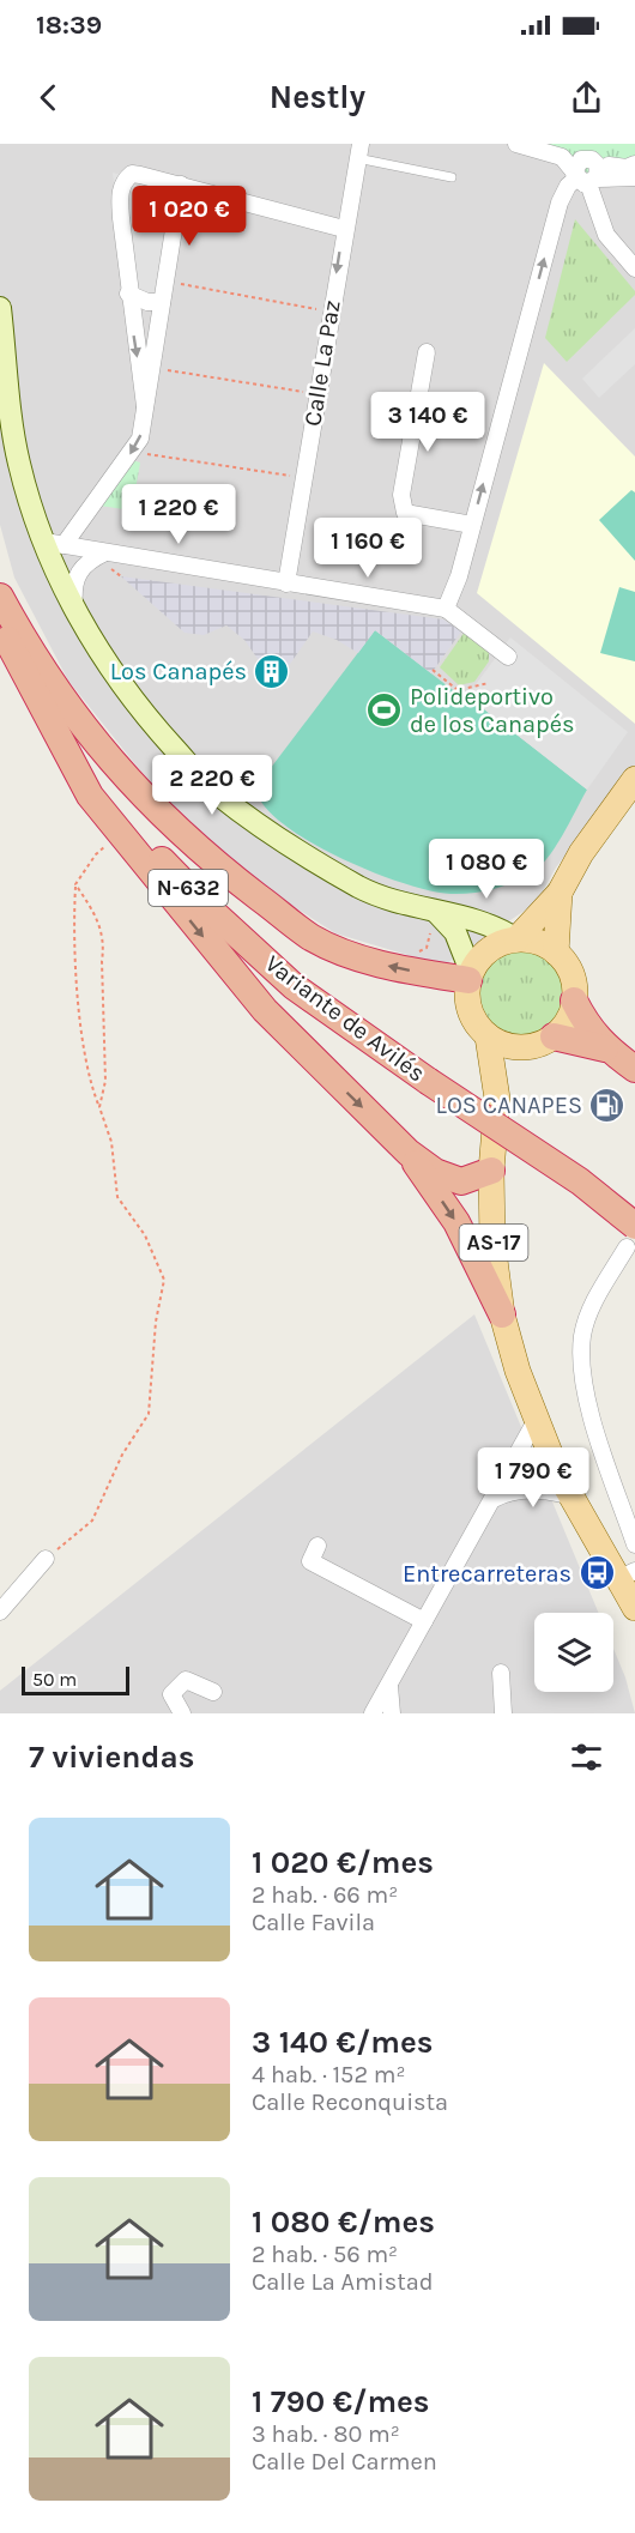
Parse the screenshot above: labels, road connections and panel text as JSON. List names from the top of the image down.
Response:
{
  "streets": {
    "highway": ["N-632", "Variante de Avilés"],
    "main road": ["AS-17"],
    "street": ["Calle La Paz"]
  },
  "places": {
    "building": ["Los Canapés"],
    "sports": ["Polideportivo de los Canapés"],
    "fuel station": ["LOS CANAPES"],
    "bus stop": ["Entrecarreteras"]
  },
  "scale_bar": "50 m",
  "page": {
    "status": "18:39",
    "header": "Nestly",
    "price": [
      "1 020 €",
      "3 140 €",
      "1 220 €",
      "1 160 €",
      "2 220 €",
      "1 080 €",
      "1 790 €"
    ],
    "scale": "50 m",
    "heading": "7 viviendas",
    "list": [
      {
        "name": "1 020 €/mes",
        "note": "2 hab. · 66 m² · Calle Favila"
      },
      {
        "name": "3 140 €/mes",
        "note": "4 hab. · 152 m² · Calle Reconquista"
      },
      {
        "name": "1 080 €/mes",
        "note": "2 hab. · 56 m² · Calle La Amistad"
      },
      {
        "name": "1 790 €/mes",
        "note": "3 hab. · 80 m² · Calle Del Carmen"
      }
    ]
  }
}
